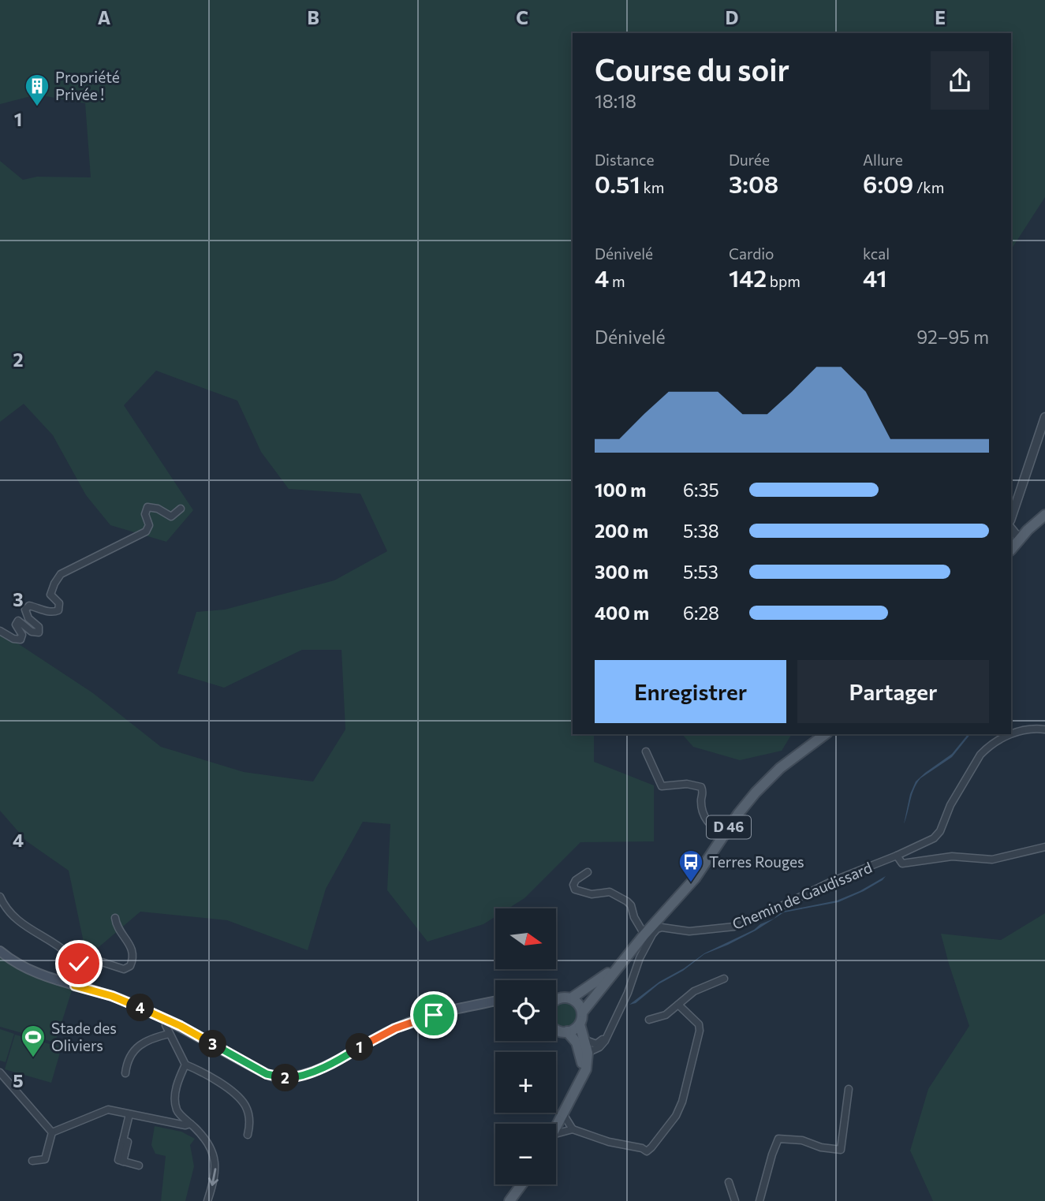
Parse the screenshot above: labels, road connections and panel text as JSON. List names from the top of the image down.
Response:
{
  "streets": {
    "main road": ["D 46"],
    "street": ["Chemin de Gaudissard"]
  },
  "places": {
    "building": ["Propriété Privée !"],
    "bus stop": ["Terres Rouges"],
    "sports": ["Stade des Oliviers"]
  },
  "north": "right",
  "page": {
    "heading": ["Course du soir", "18:18"],
    "stats": [
      ["Distance", "0.51 km"],
      ["Durée", "3:08"],
      ["Allure", "6:09 /km"],
      ["Dénivelé", "4 m"],
      ["Cardio", "142 bpm"],
      ["kcal", "41"]
    ],
    "chart": ["Dénivelé", "92–95 m"],
    "list": [
      {
        "name": "100 m",
        "note": "6:35"
      },
      {
        "name": "200 m",
        "note": "5:38"
      },
      {
        "name": "300 m",
        "note": "5:53"
      },
      {
        "name": "400 m",
        "note": "6:28"
      }
    ],
    "buttons": ["Enregistrer", "Partager"],
    "map_buttons": ["+", "−"],
    "pins": [
      "4",
      "3",
      "1",
      "2"
    ]
  },
  "grid": {
    "columns": [
      "A",
      "B",
      "C",
      "D",
      "E"
    ],
    "rows": [
      "1",
      "2",
      "3",
      "4",
      "5"
    ]
  }
}
